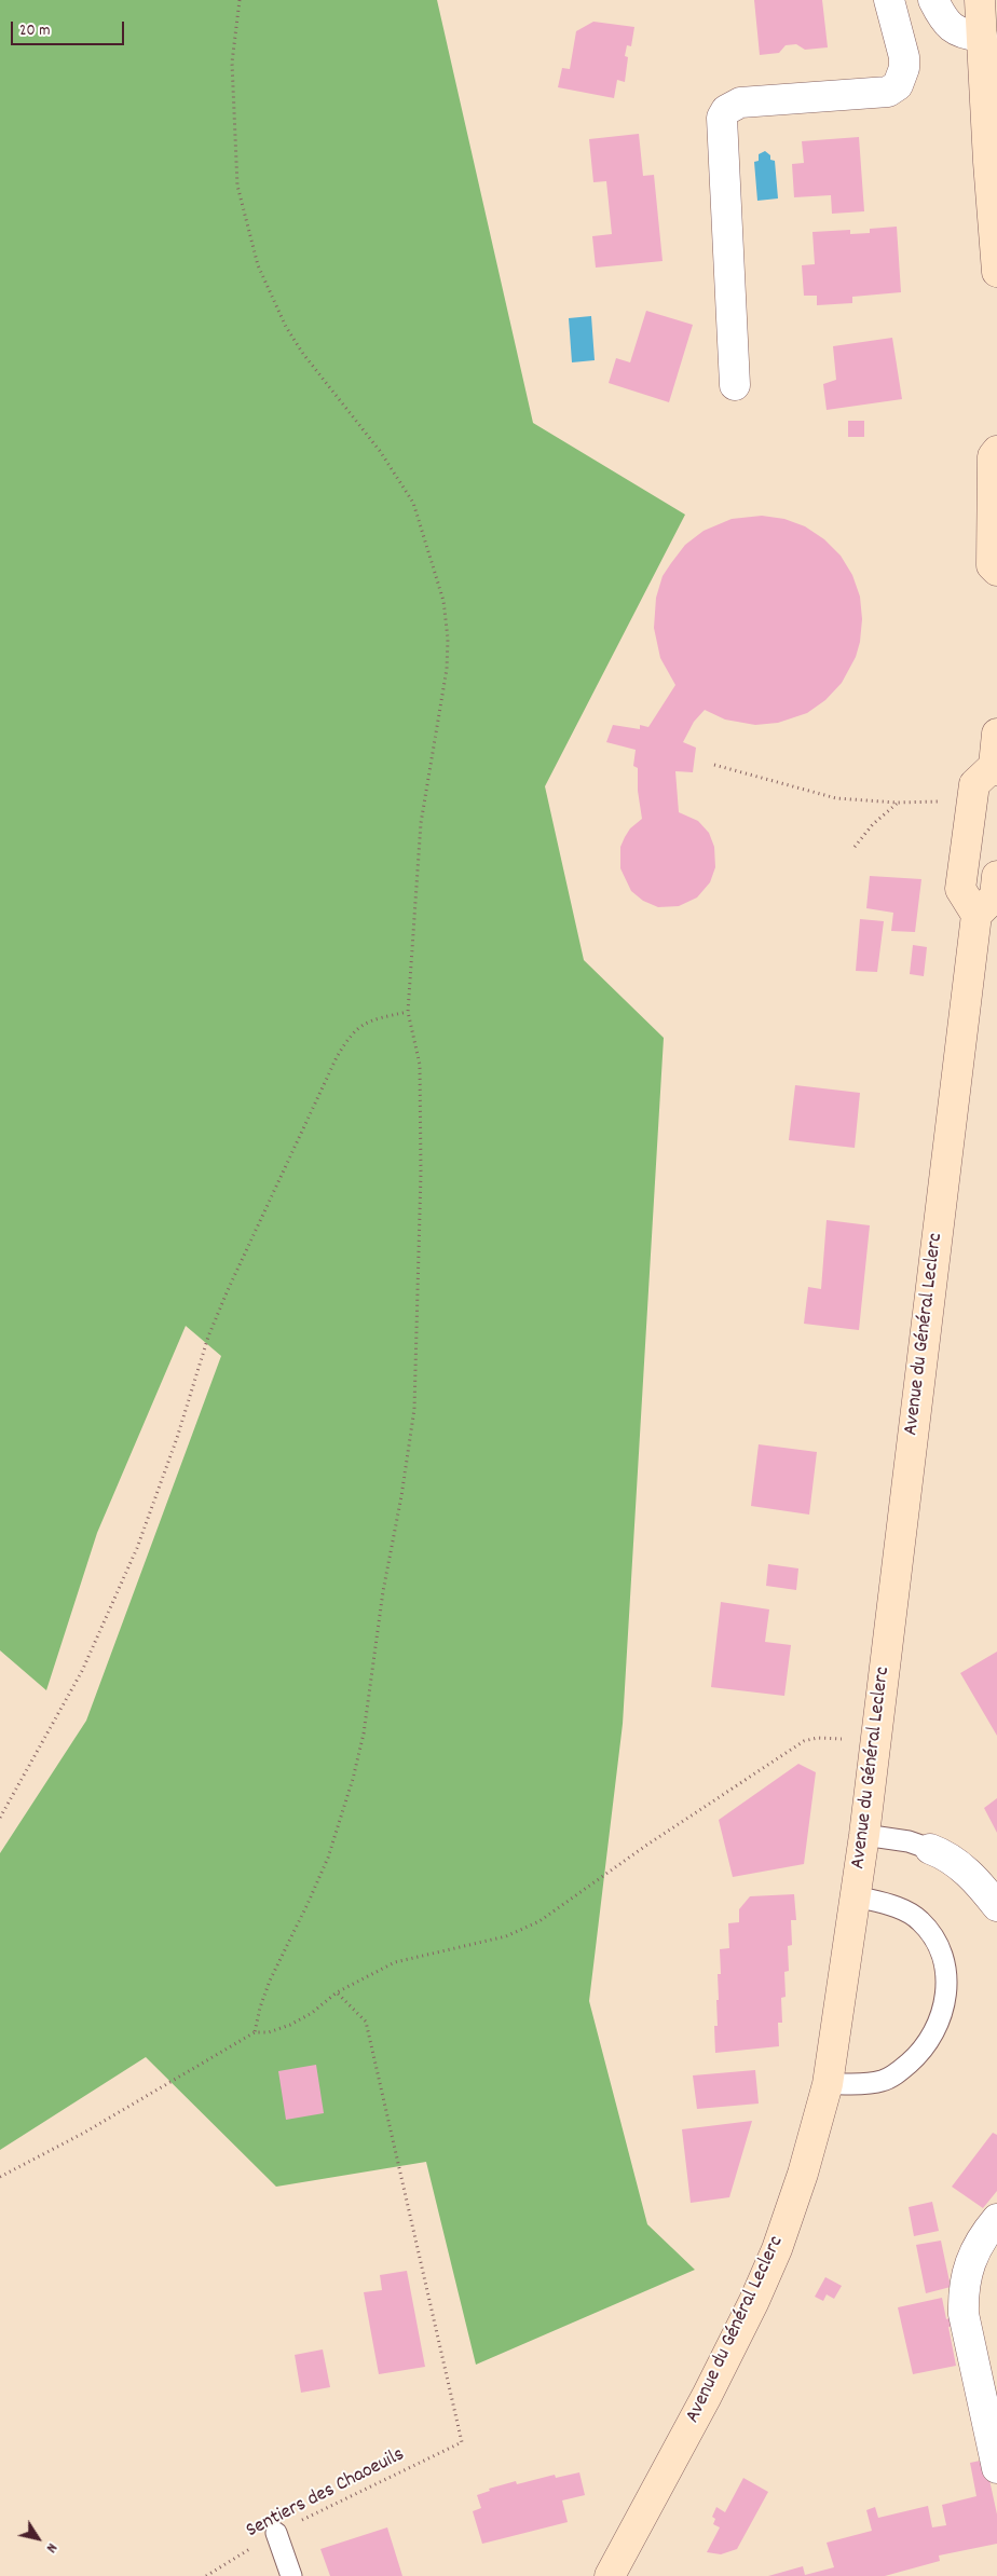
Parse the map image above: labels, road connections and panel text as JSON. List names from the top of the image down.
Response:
{
  "streets": {
    "main road": ["Avenue du Général Leclerc"],
    "path": ["Sentiers des Chaoeuils"]
  },
  "scale_bar": "20 m",
  "north": "bottom right"
}
